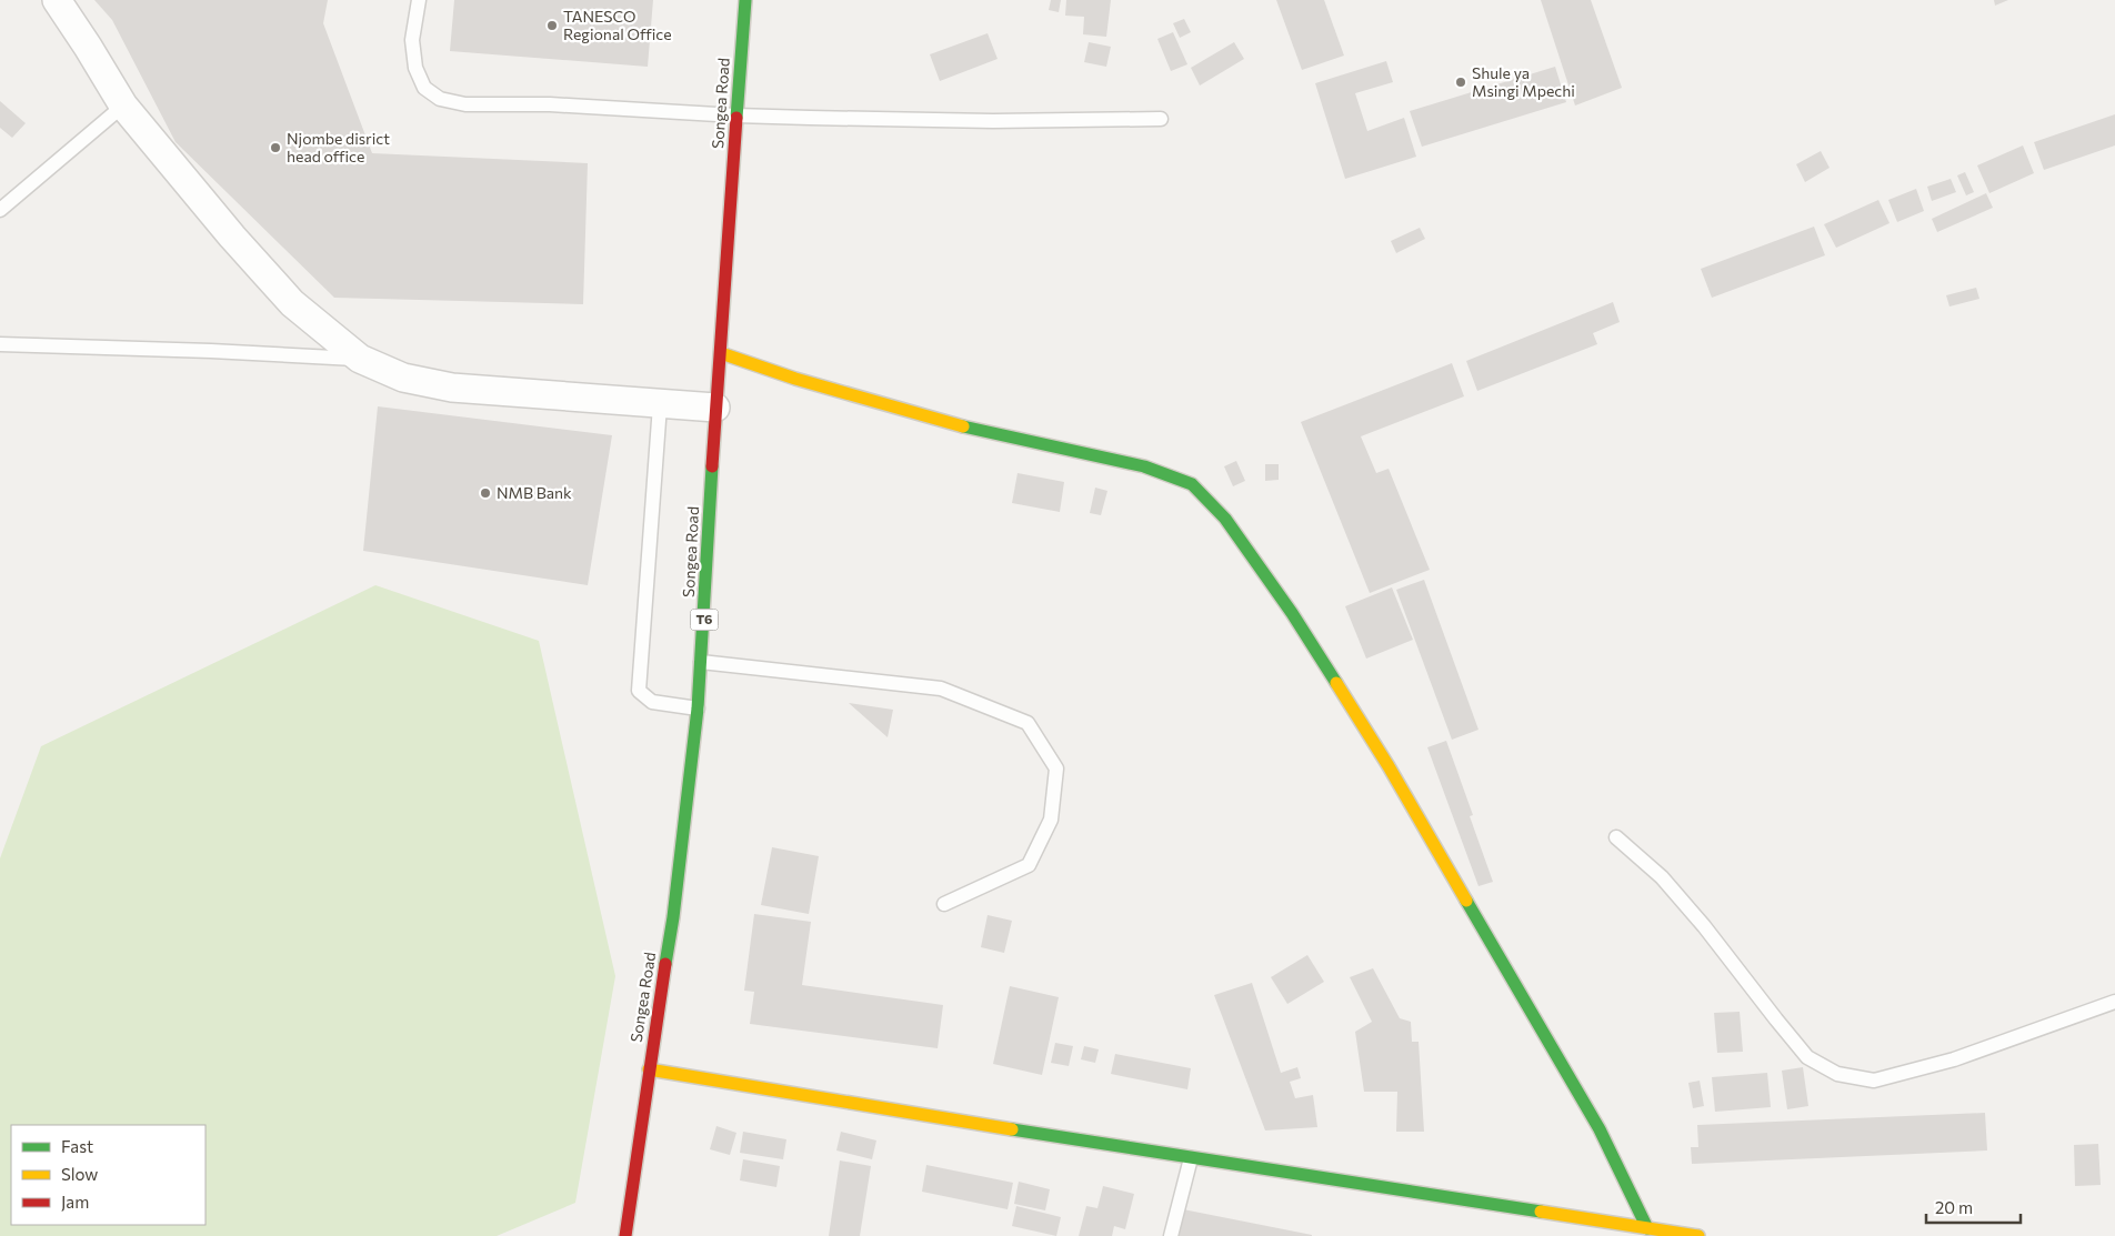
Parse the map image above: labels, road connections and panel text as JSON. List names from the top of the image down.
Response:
{
  "streets": {
    "main road": ["Songea Road", "T6"]
  },
  "places": [
    "TANESCO Regional Office",
    "Shule ya Msingi Mpechi",
    "Njombe disrict head office",
    "NMB Bank"
  ],
  "legend": ["Fast", "Slow", "Jam"],
  "scale_bar": "20 m"
}
